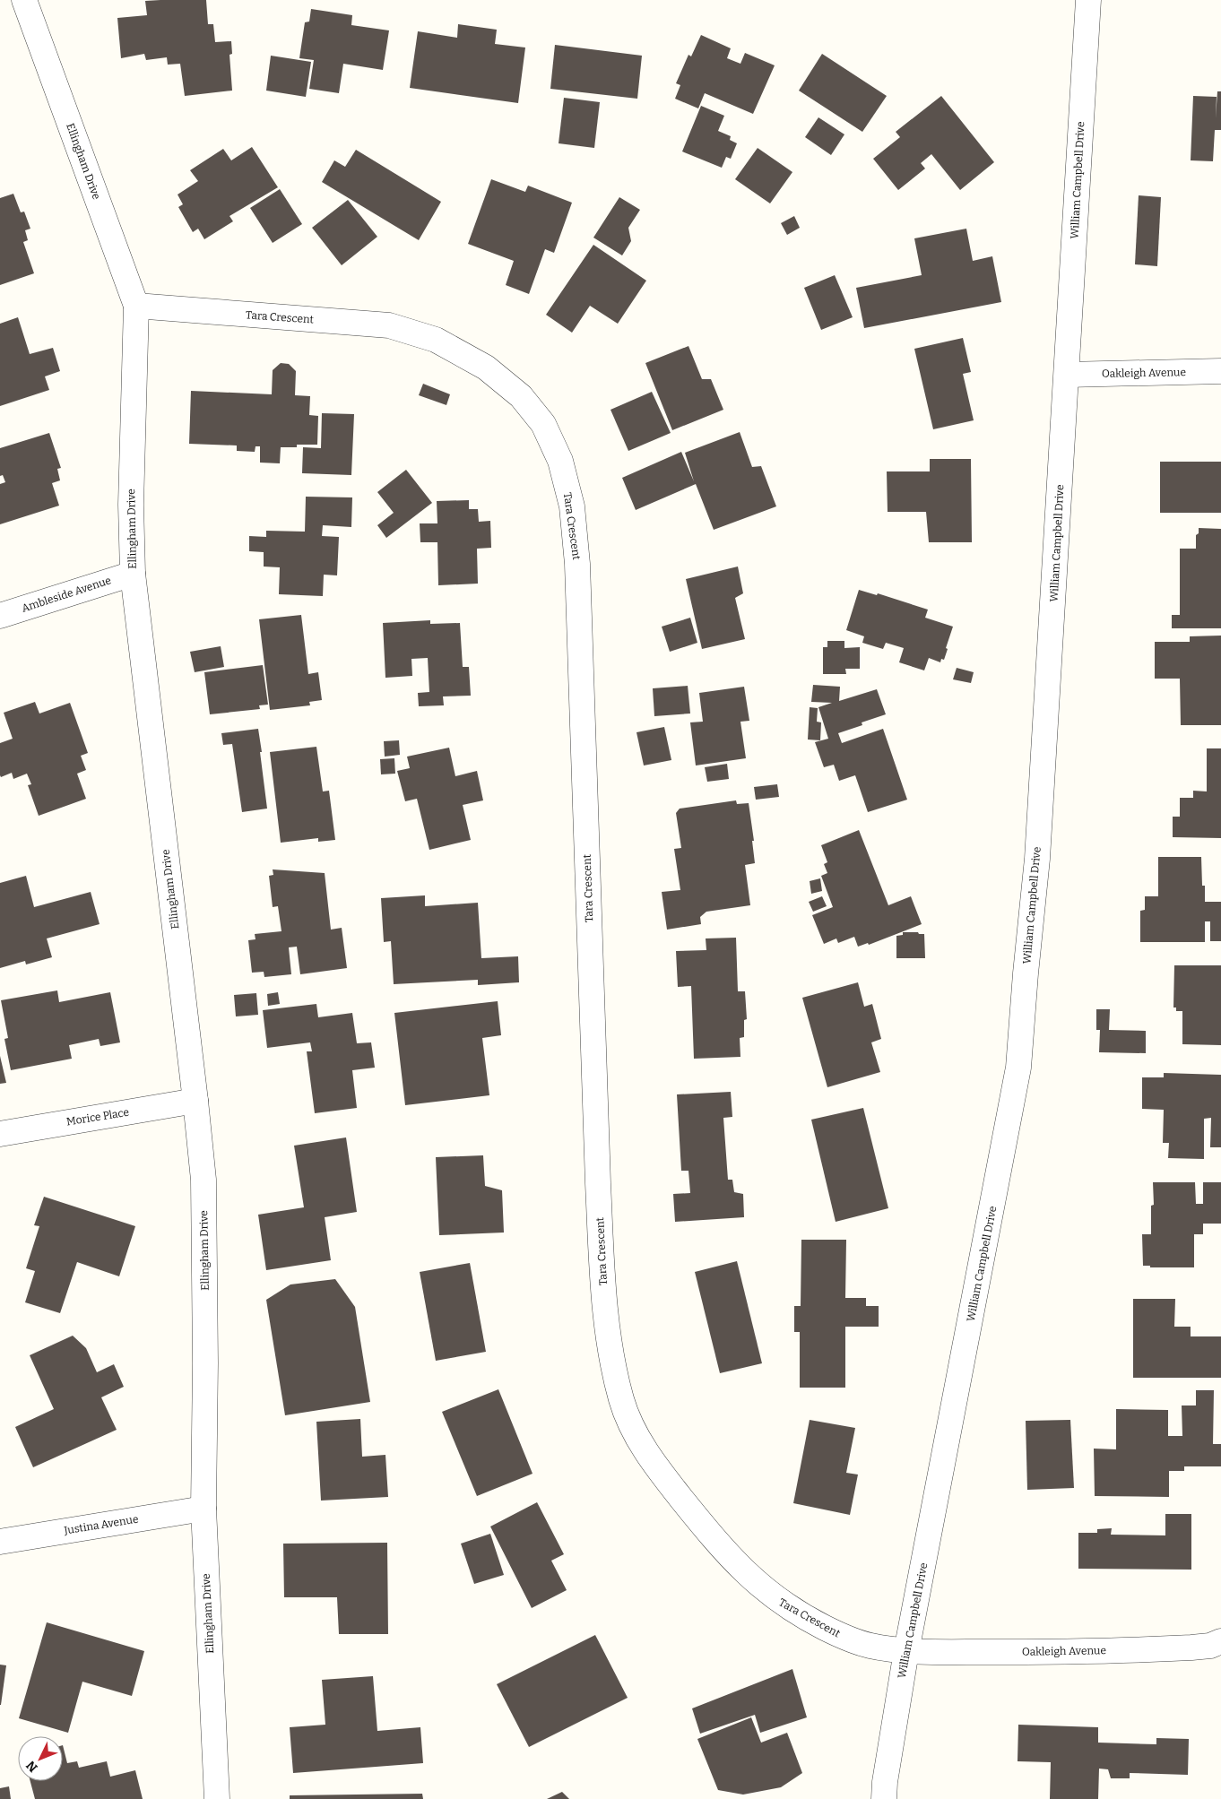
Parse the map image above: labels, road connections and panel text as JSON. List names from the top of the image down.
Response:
{
  "streets": {
    "street": [
      "Ellingham Drive",
      "William Campbell Drive",
      "Tara Crescent",
      "Oakleigh Avenue",
      "Ambleside Avenue",
      "Morice Place",
      "Justina Avenue"
    ]
  },
  "crossings": [
    ["Ellingham Drive", "Tara Crescent"],
    ["Ellingham Drive", "Ambleside Avenue"],
    ["Ellingham Drive", "Morice Place"],
    ["Ellingham Drive", "Justina Avenue"],
    ["William Campbell Drive", "Tara Crescent"],
    ["William Campbell Drive", "Oakleigh Avenue"],
    ["Tara Crescent", "Oakleigh Avenue"]
  ],
  "north": "bottom left"
}
